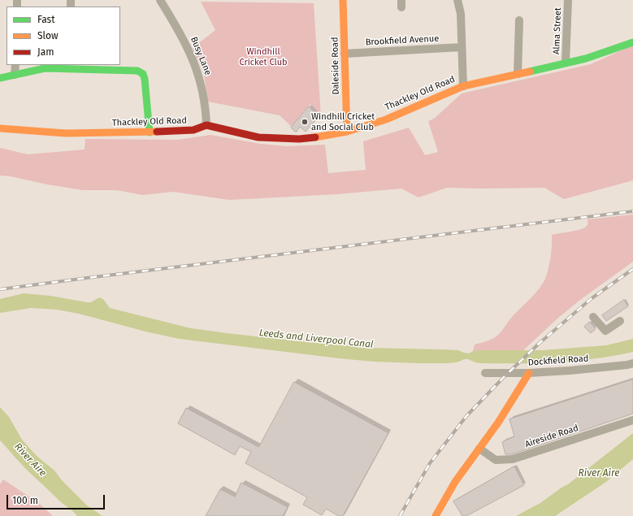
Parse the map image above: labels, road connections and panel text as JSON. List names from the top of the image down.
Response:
{
  "streets": {
    "street": [
      "Alma Street",
      "Brookfield Avenue",
      "Busy Lane",
      "Daleside Road",
      "Thackley Old Road",
      "Dockfield Road",
      "Aireside Road"
    ]
  },
  "crossings": [
    ["Alma Street", "Thackley Old Road"],
    ["Brookfield Avenue", "Daleside Road"],
    ["Busy Lane", "Thackley Old Road"],
    ["Daleside Road", "Thackley Old Road"]
  ],
  "water": ["Leeds and Liverpool Canal", "River Aire"],
  "parks": ["Windhill Cricket Club"],
  "places": ["Windhill Cricket and Social Club"],
  "legend": ["Fast", "Slow", "Jam"],
  "scale_bar": "100 m"
}
